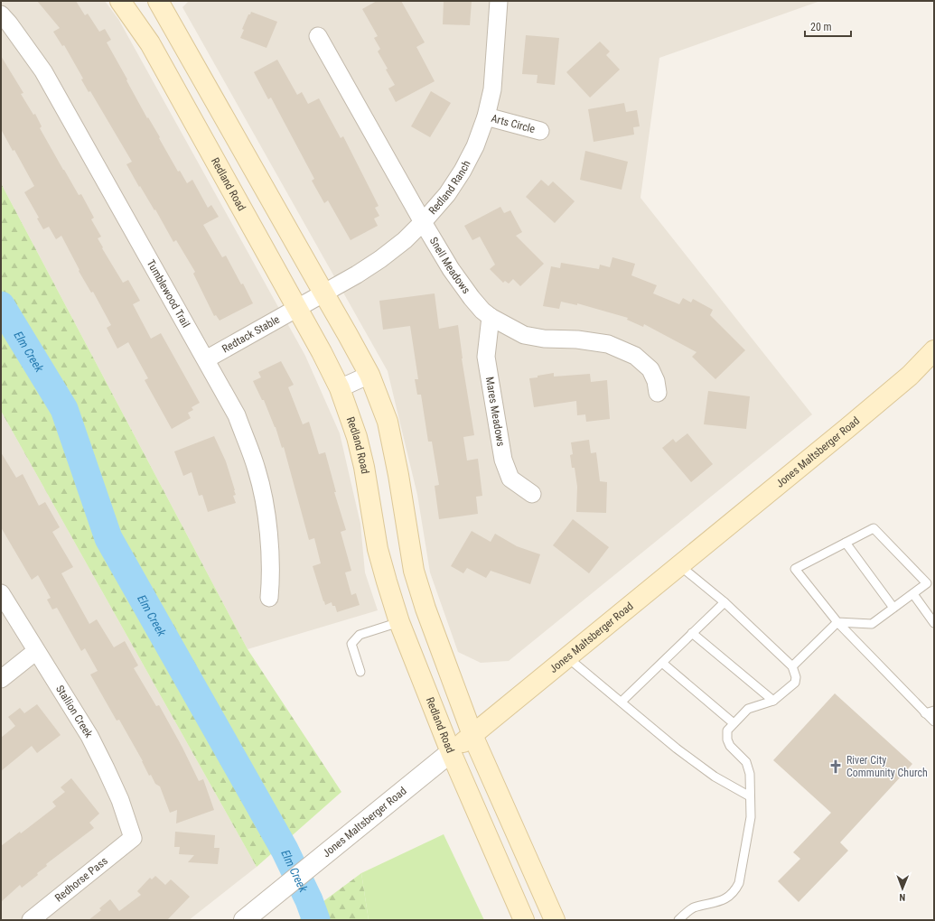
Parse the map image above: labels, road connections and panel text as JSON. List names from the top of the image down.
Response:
{
  "streets": {
    "main road": ["Redland Road", "Jones Maltsberger Road"],
    "street": [
      "Arts Circle",
      "Redland Ranch",
      "Snell Meadows",
      "Tumblewood Trail",
      "Redtack Stable",
      "Mares Meadows",
      "Stallion Creek",
      "Redhorse Pass"
    ]
  },
  "crossings": [
    ["Arts Circle", "Redland Ranch"],
    ["Redland Road", "Redland Ranch"],
    ["Redland Road", "Redtack Stable"],
    ["Redland Road", "Jones Maltsberger Road"],
    ["Redland Ranch", "Snell Meadows"],
    ["Redland Ranch", "Redtack Stable"],
    ["Snell Meadows", "Mares Meadows"],
    ["Tumblewood Trail", "Redtack Stable"],
    ["Stallion Creek", "Redhorse Pass"]
  ],
  "water": ["Elm Creek"],
  "places": {
    "church": ["River City Community Church"]
  },
  "scale_bar": "20 m",
  "north": "bottom"
}
